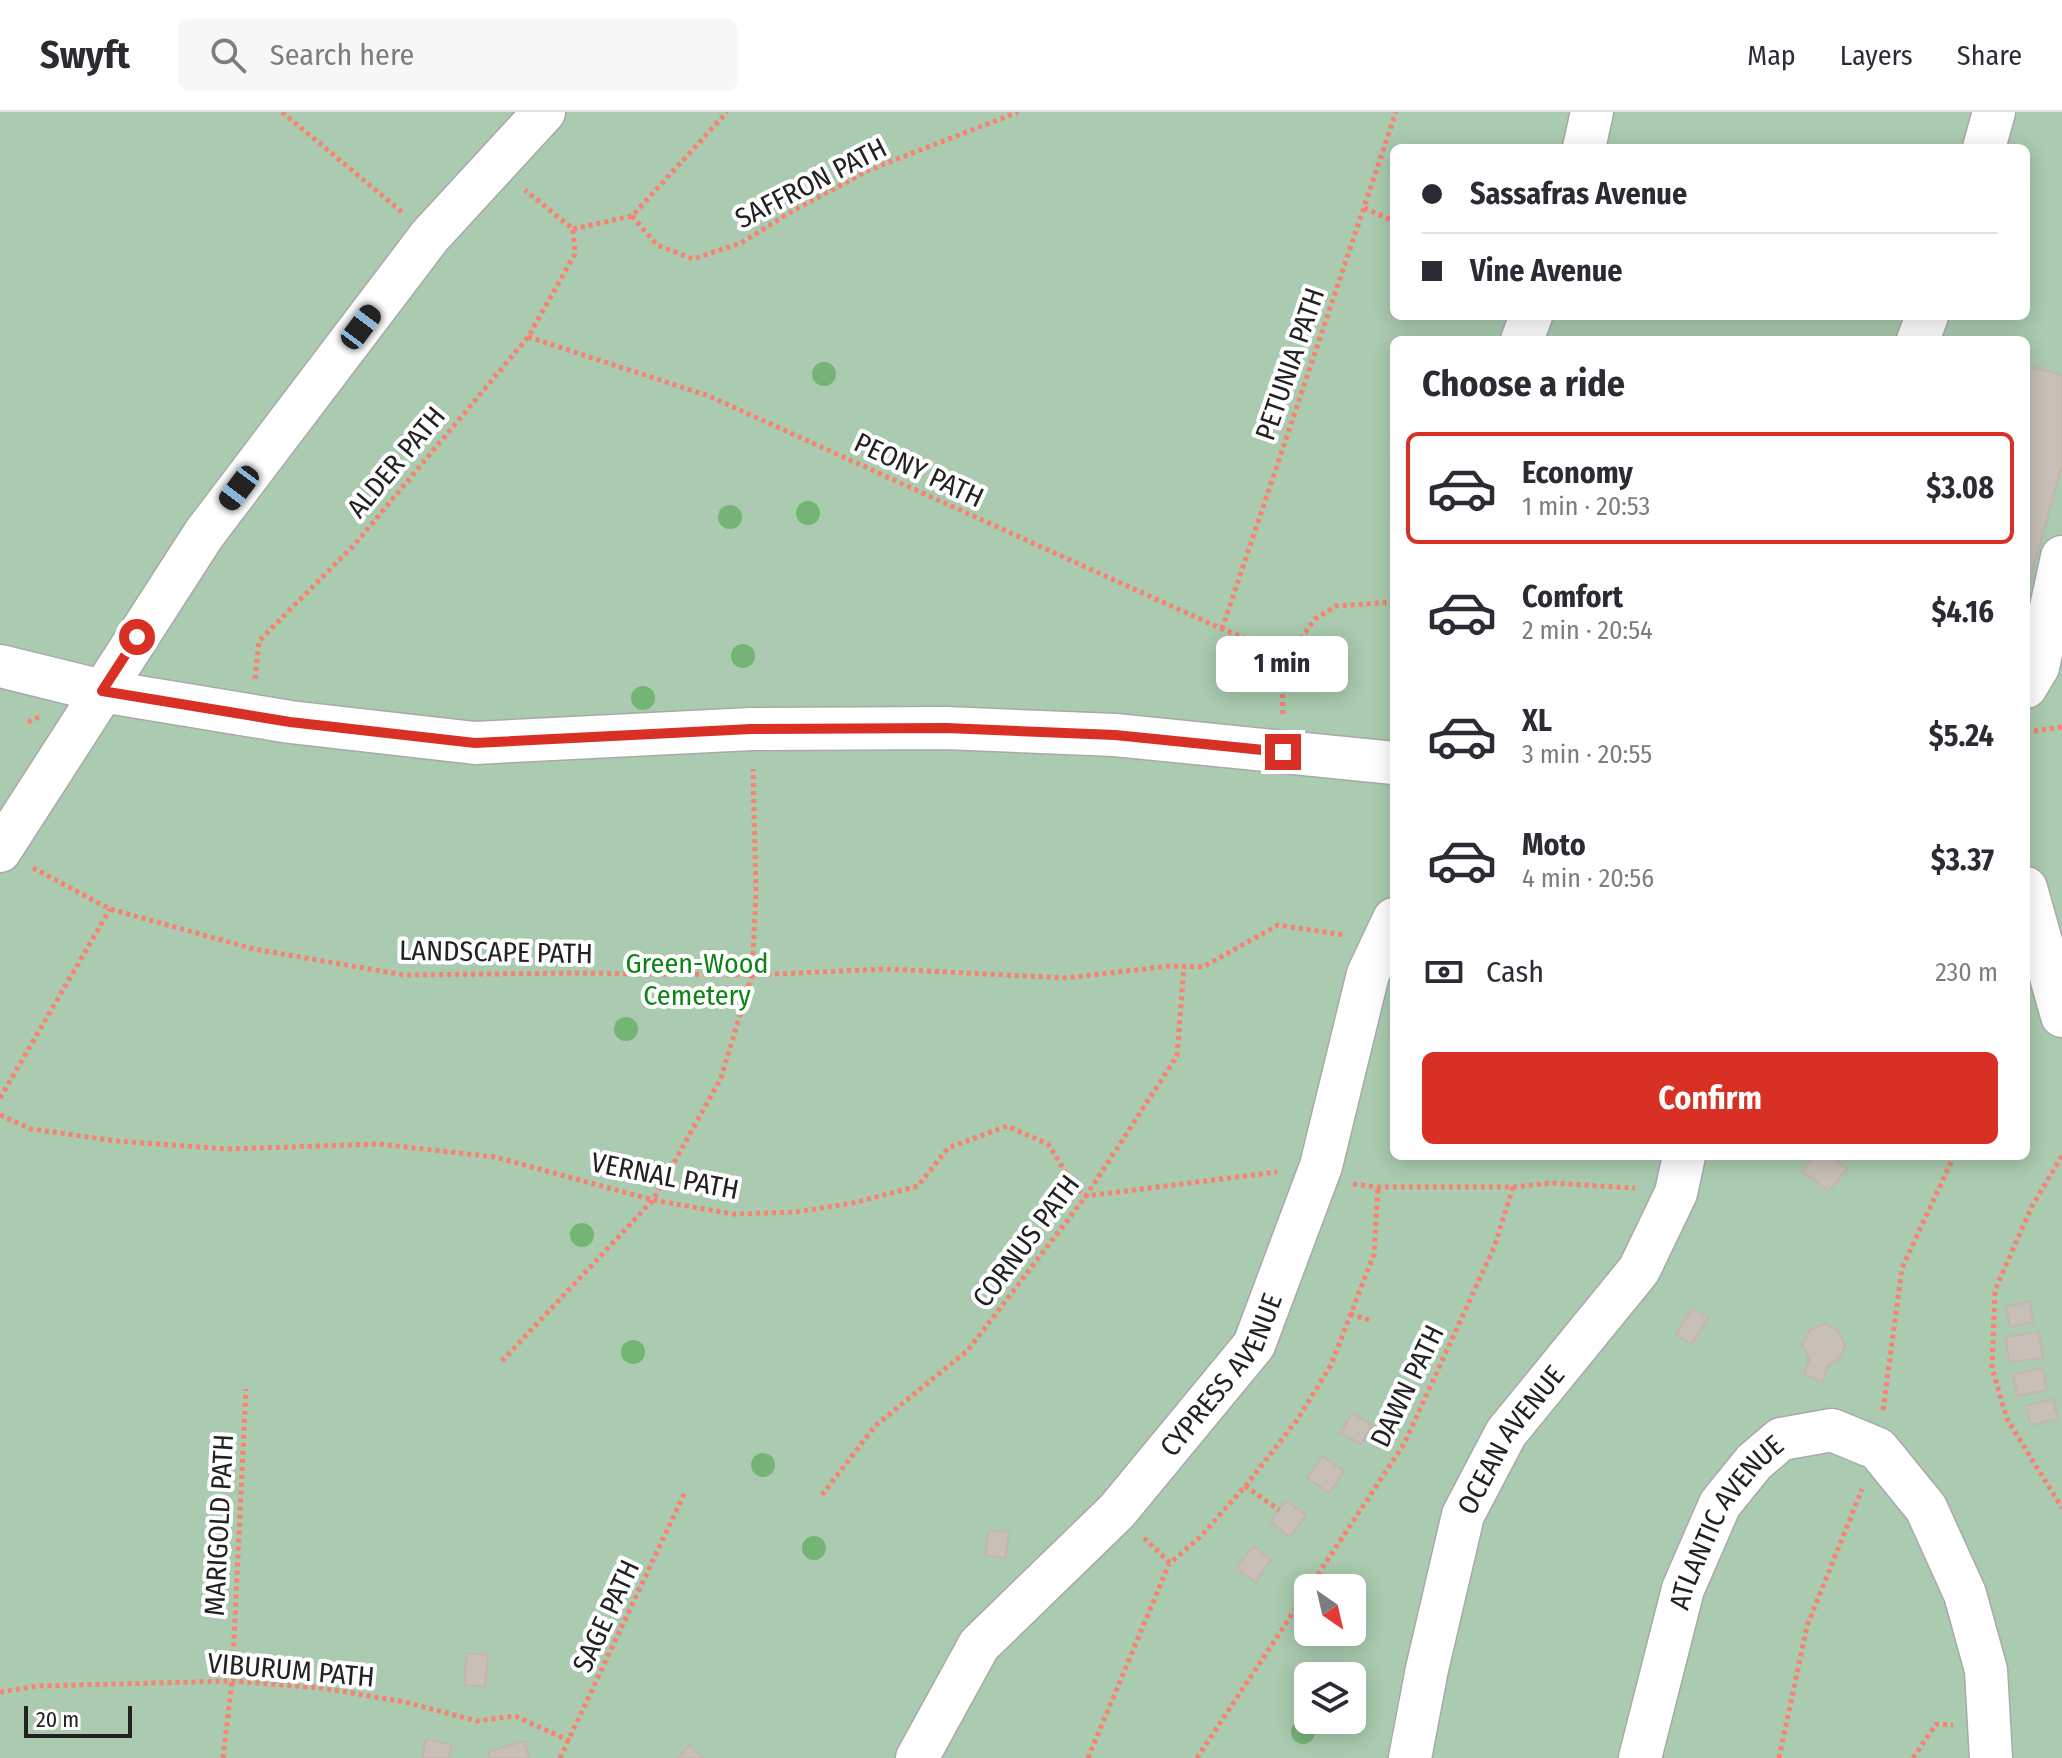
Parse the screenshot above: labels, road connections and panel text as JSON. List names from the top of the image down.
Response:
{
  "streets": {
    "lane": ["CYPRESS AVENUE", "OCEAN AVENUE", "ATLANTIC AVENUE"],
    "path": [
      "SAFFRON PATH",
      "PETUNIA PATH",
      "ALDER PATH",
      "PEONY PATH",
      "LANDSCAPE PATH",
      "VERNAL PATH",
      "CORNUS PATH",
      "DAWN PATH",
      "MARIGOLD PATH",
      "SAGE PATH",
      "VIBURUM PATH"
    ]
  },
  "crossings": [
    ["PETUNIA PATH", "PEONY PATH"],
    ["ALDER PATH", "PEONY PATH"],
    ["LANDSCAPE PATH", "CORNUS PATH"],
    ["LANDSCAPE PATH", "CYPRESS AVENUE"],
    ["VERNAL PATH", "CORNUS PATH"],
    ["MARIGOLD PATH", "VIBURUM PATH"],
    ["SAGE PATH", "VIBURUM PATH"]
  ],
  "parks": ["Green-Wood Cemetery"],
  "scale_bar": "20 m",
  "north": "bottom right",
  "page": {
    "header": "Swyft",
    "search": "Search here",
    "nav": ["Map", "Layers", "Share"],
    "banner": ["Sassafras Avenue", "Vine Avenue"],
    "heading": "Choose a ride",
    "list": [
      {
        "name": "Economy",
        "note": "1 min · 20:53",
        "value": "$3.08"
      },
      {
        "name": "Comfort",
        "note": "2 min · 20:54",
        "value": "$4.16"
      },
      {
        "name": "XL",
        "note": "3 min · 20:55",
        "value": "$5.24"
      },
      {
        "name": "Moto",
        "note": "4 min · 20:56",
        "value": "$3.37"
      }
    ],
    "bubble": "1 min",
    "pay": ["Cash", "230 m"],
    "buttons": "Confirm",
    "scale": "20 m"
  }
}
